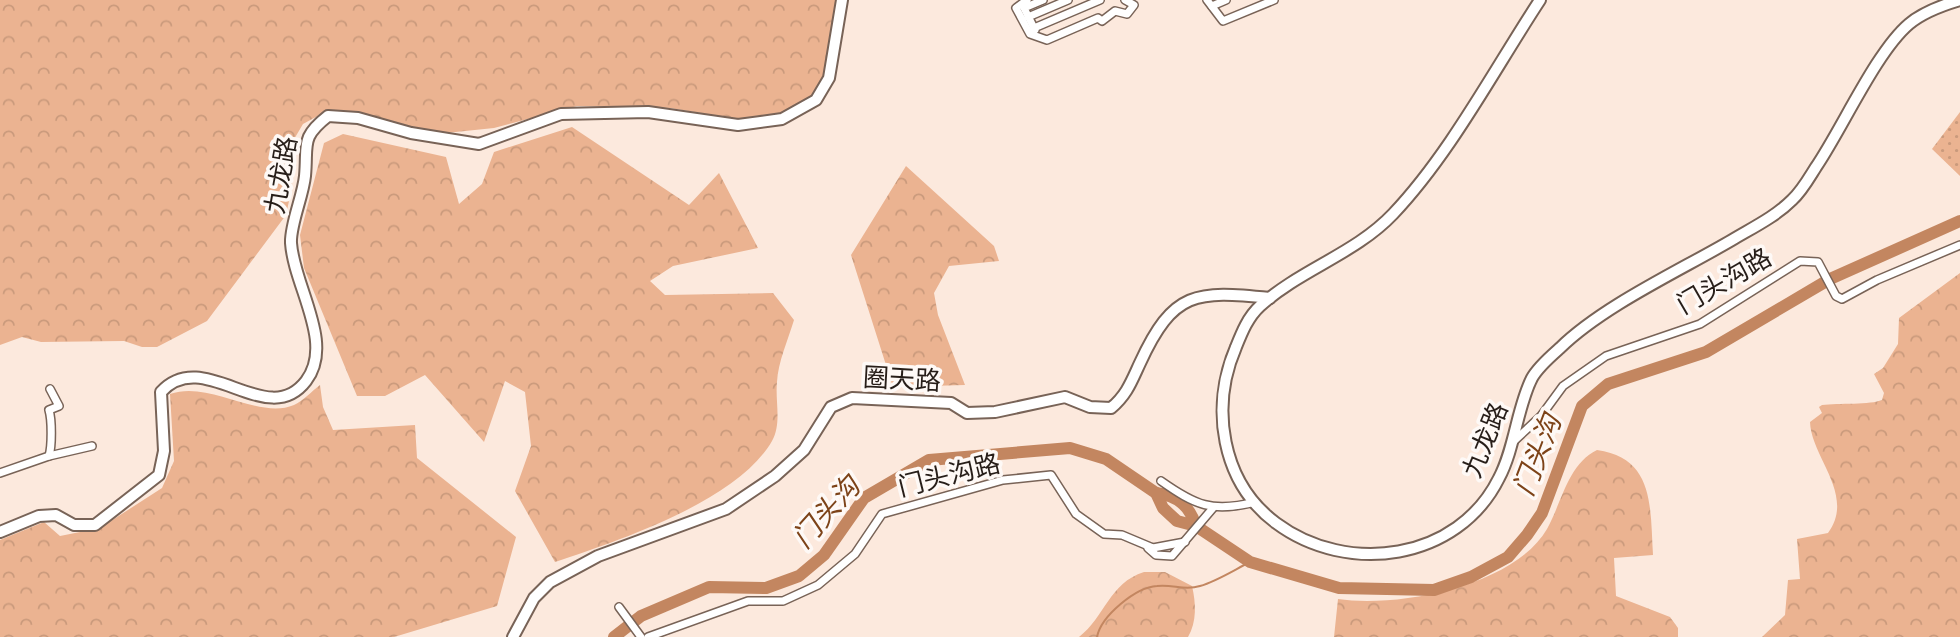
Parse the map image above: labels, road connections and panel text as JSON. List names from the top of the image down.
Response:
{
  "streets": {
    "street": ["九龙路", "门头沟路", "圈天路"]
  },
  "crossings": [
    ["九龙路", "门头沟路"],
    ["九龙路", "圈天路"]
  ],
  "water": ["门头沟"]
}
